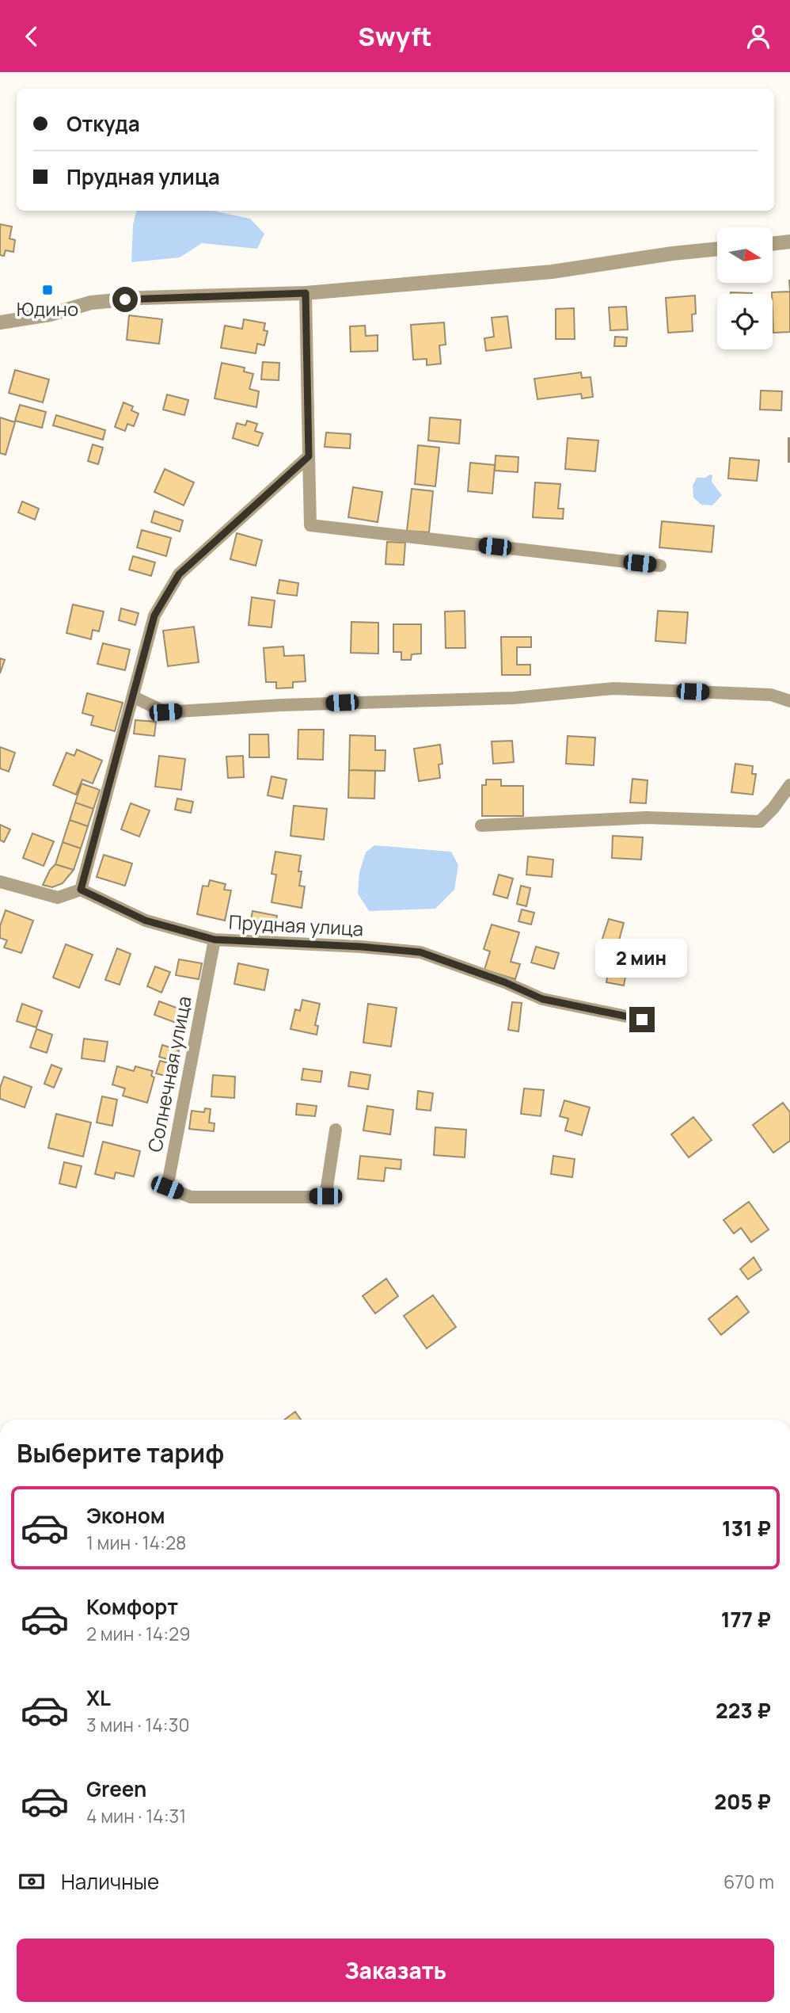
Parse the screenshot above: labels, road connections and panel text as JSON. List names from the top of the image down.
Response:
{
  "streets": {
    "street": ["Прудная улица", "Солнечная улица"]
  },
  "crossings": [
    ["Прудная улица", "Солнечная улица"]
  ],
  "places": {
    "transit": ["Юдино"]
  },
  "north": "right",
  "page": {
    "header": "Swyft",
    "banner": ["Откуда", "Прудная улица"],
    "bubble": "2 мин",
    "heading": "Выберите тариф",
    "list": [
      {
        "name": "Эконом",
        "note": "1 мин · 14:28",
        "value": "131 ₽"
      },
      {
        "name": "Комфорт",
        "note": "2 мин · 14:29",
        "value": "177 ₽"
      },
      {
        "name": "XL",
        "note": "3 мин · 14:30",
        "value": "223 ₽"
      },
      {
        "name": "Green",
        "note": "4 мин · 14:31",
        "value": "205 ₽"
      }
    ],
    "pay": ["Наличные", "670 m"],
    "buttons": "Заказать"
  }
}
